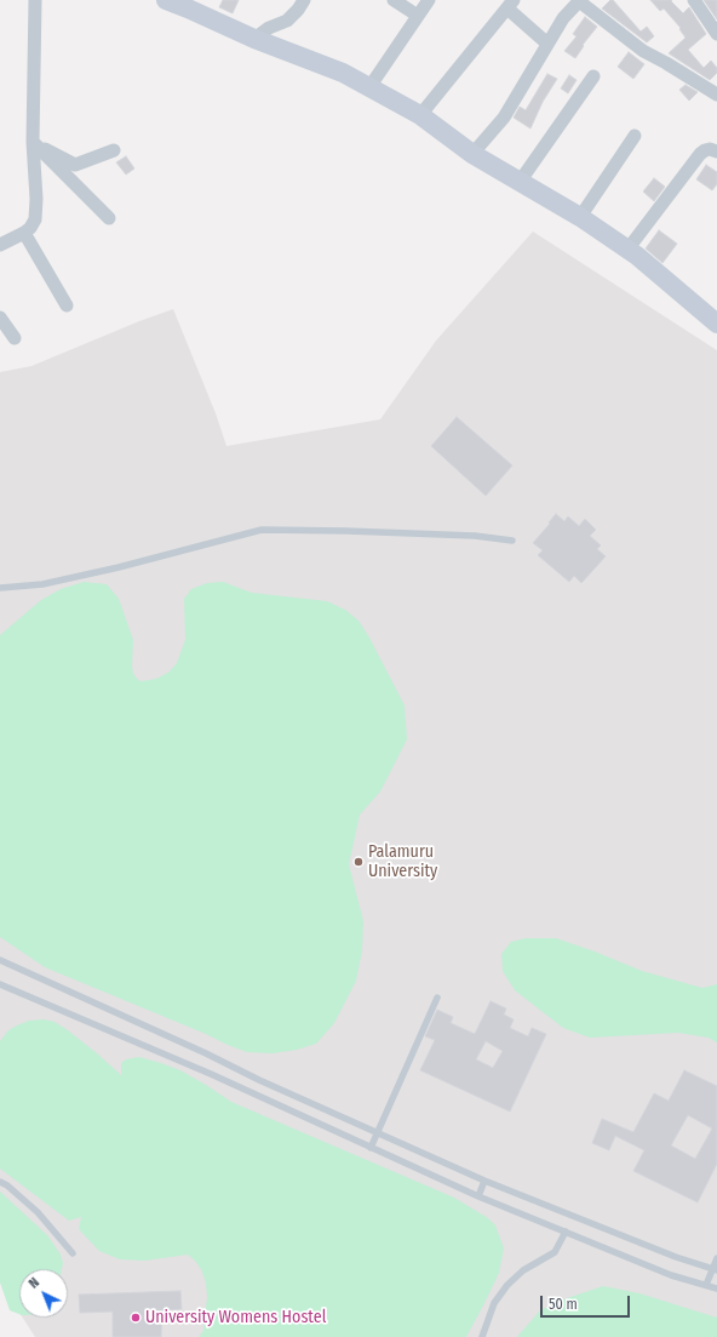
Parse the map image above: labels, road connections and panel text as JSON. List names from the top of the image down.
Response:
{
  "places": ["Palamuru University", "University Womens Hostel"],
  "scale_bar": "50 m",
  "north": "top left"
}
